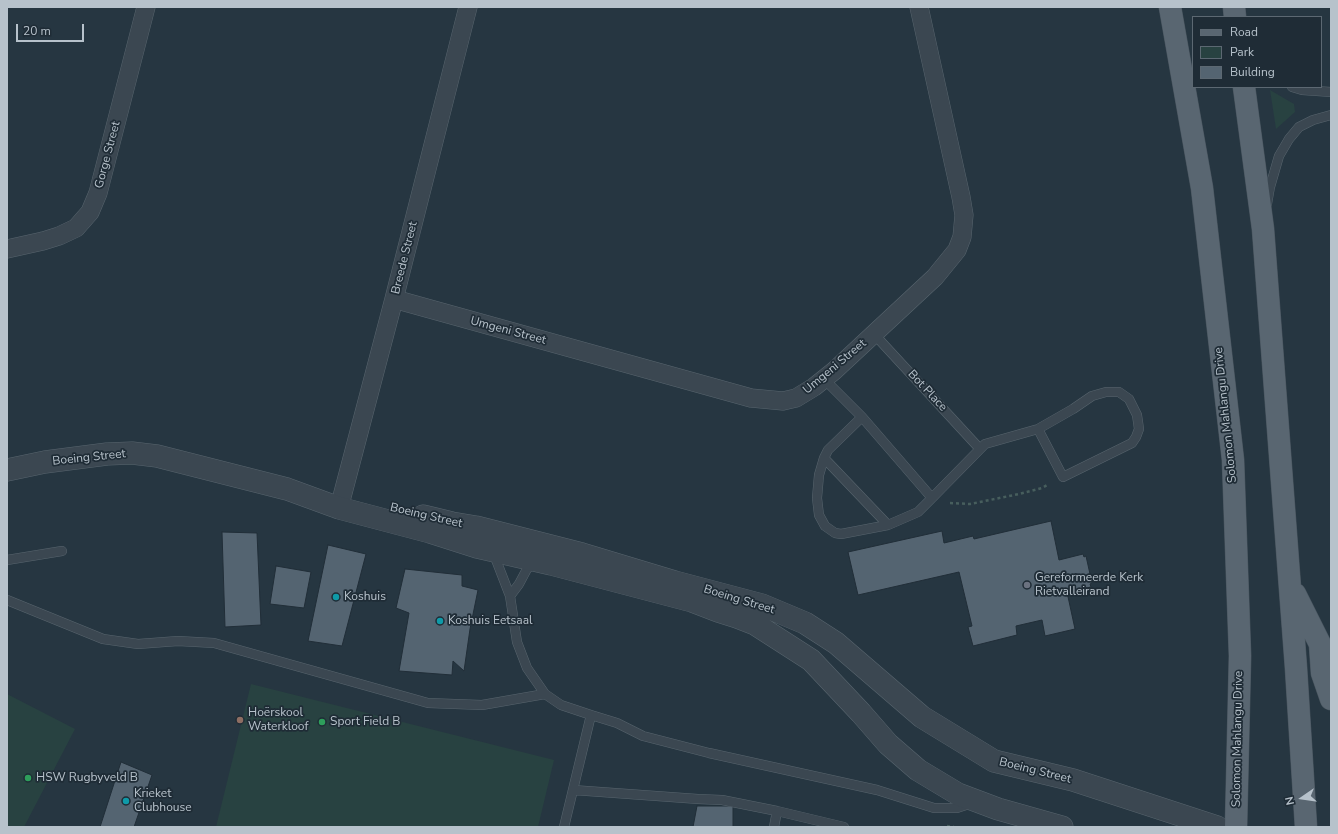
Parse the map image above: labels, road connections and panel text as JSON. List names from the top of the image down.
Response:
{
  "streets": {
    "main road": ["Solomon Mahlangu Drive"],
    "street": [
      "Gorge Street",
      "Breede Street",
      "Umgeni Street",
      "Boeing Street"
    ],
    "lane": ["Bot Place"]
  },
  "crossings": [
    ["Breede Street", "Umgeni Street"],
    ["Breede Street", "Boeing Street"],
    ["Umgeni Street", "Bot Place"]
  ],
  "places": [
    "Gereformeerde Kerk Rietvalleirand",
    "Koshuis",
    "Koshuis Eetsaal",
    "Hoërskool Waterkloof",
    "Sport Field B",
    "HSW Rugbyveld B",
    "Krieket Clubhouse"
  ],
  "legend": ["Road", "Park", "Building"],
  "scale_bar": "20 m",
  "north": "left"
}
